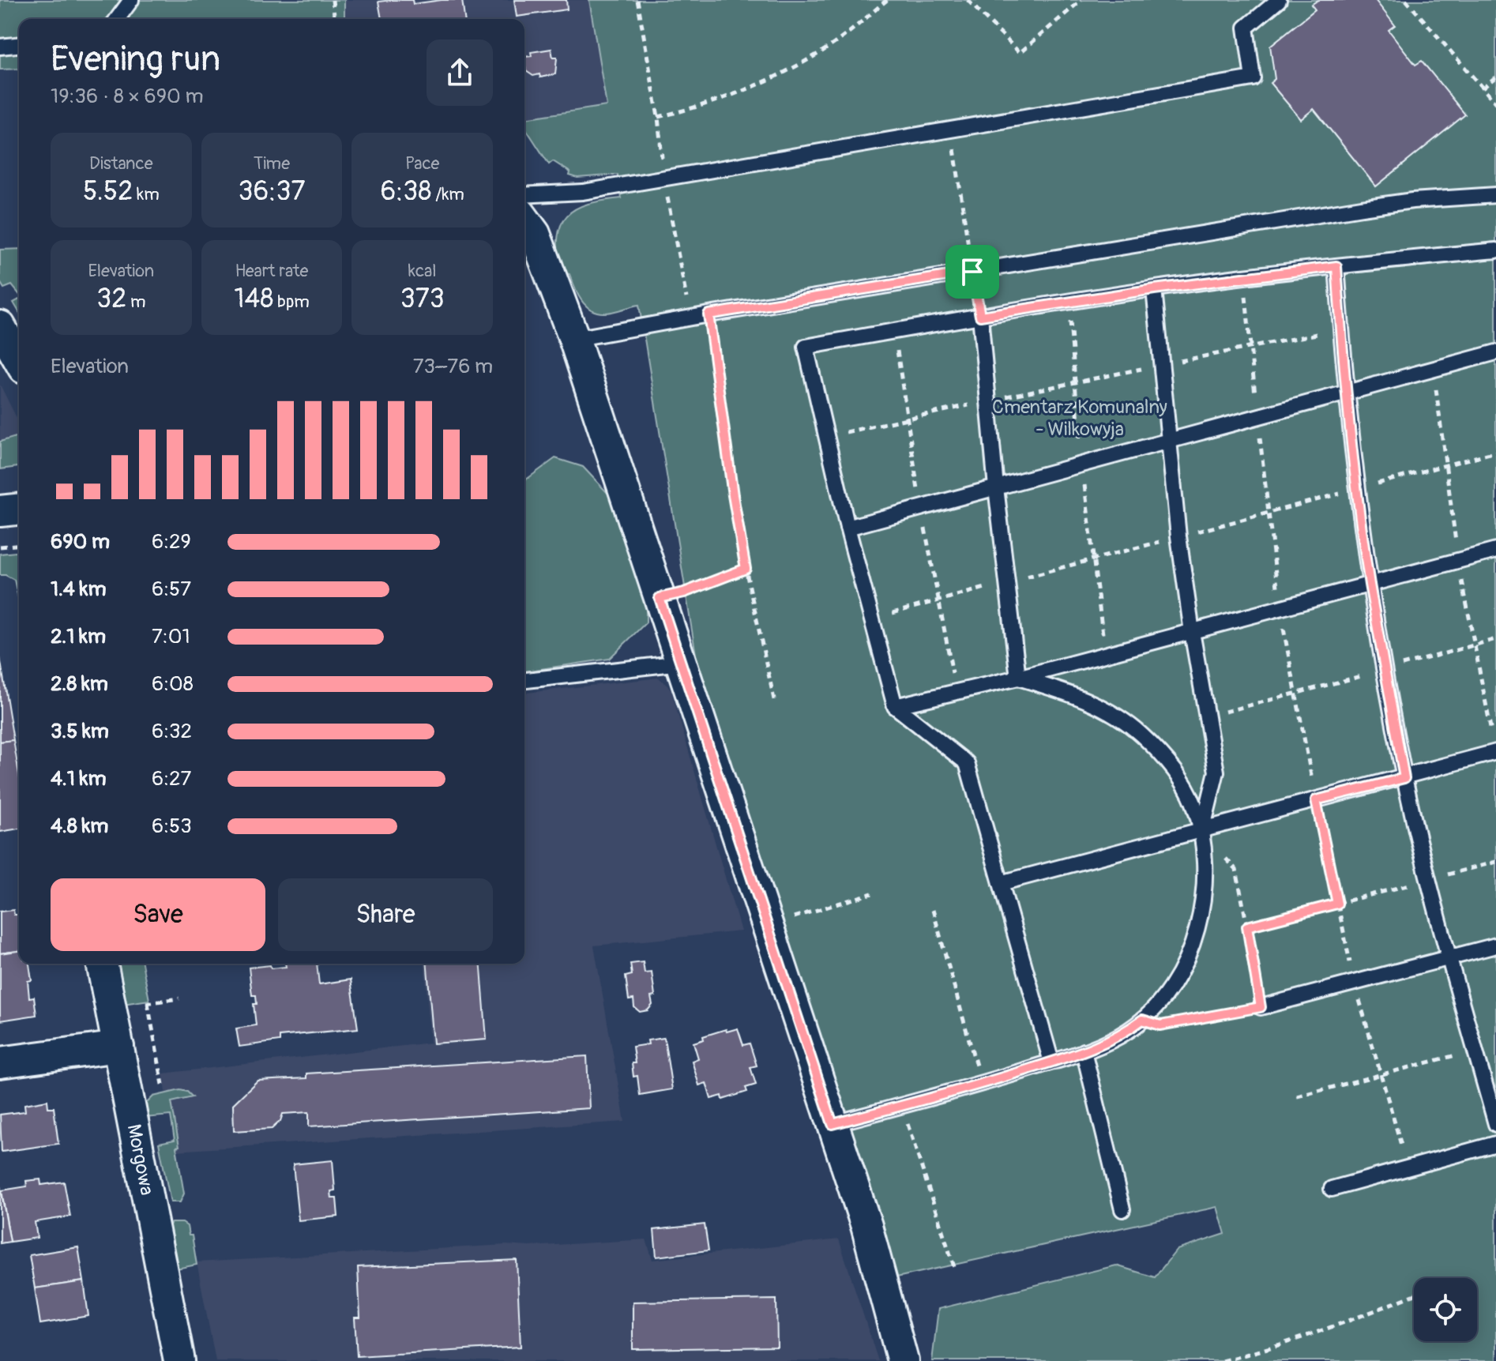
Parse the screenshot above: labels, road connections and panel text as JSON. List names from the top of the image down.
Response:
{
  "streets": {
    "street": ["Morgowa"]
  },
  "parks": ["Cmentarz Komunalny - Wilkowyja"],
  "page": {
    "heading": ["Evening run", "19:36 · 8 × 690 m"],
    "stats": [
      ["Distance", "5.52 km"],
      ["Time", "36:37"],
      ["Pace", "6:38 /km"],
      ["Elevation", "32 m"],
      ["Heart rate", "148 bpm"],
      ["kcal", "373"]
    ],
    "chart": ["Elevation", "73–76 m"],
    "list": [
      {
        "name": "690 m",
        "note": "6:29"
      },
      {
        "name": "1.4 km",
        "note": "6:57"
      },
      {
        "name": "2.1 km",
        "note": "7:01"
      },
      {
        "name": "2.8 km",
        "note": "6:08"
      },
      {
        "name": "3.5 km",
        "note": "6:32"
      },
      {
        "name": "4.1 km",
        "note": "6:27"
      },
      {
        "name": "4.8 km",
        "note": "6:53"
      }
    ],
    "buttons": ["Save", "Share"]
  }
}
